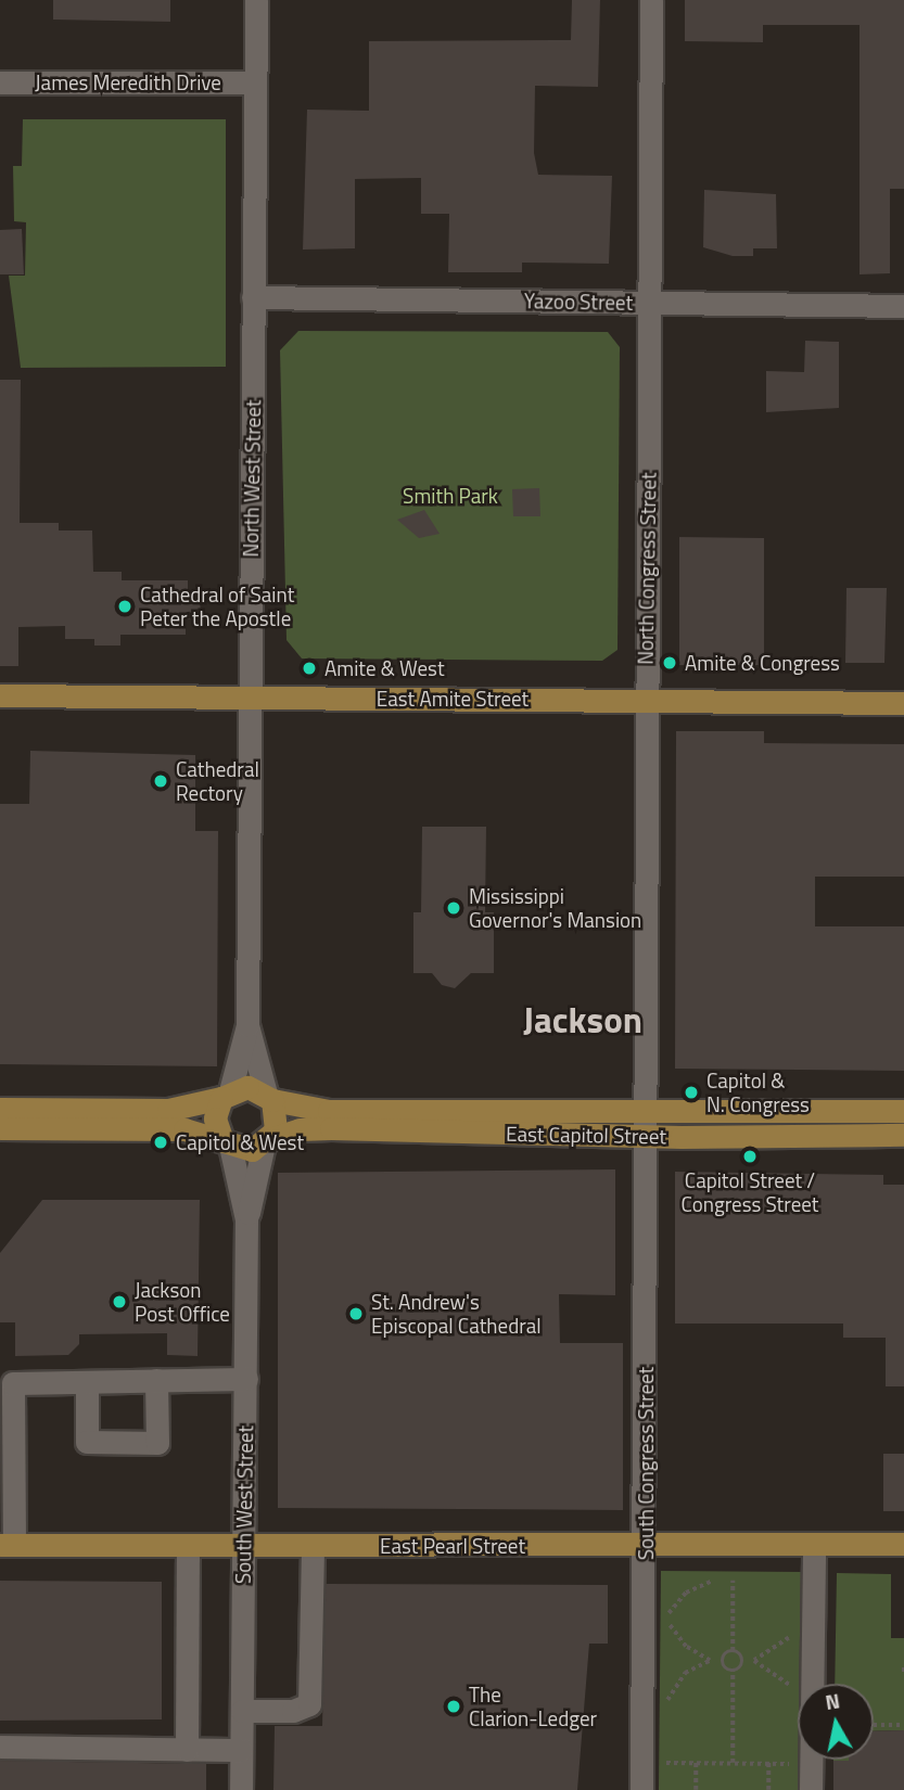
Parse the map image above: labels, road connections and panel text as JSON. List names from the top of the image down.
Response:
{
  "streets": {
    "main road": ["East Amite Street", "East Capitol Street", "East Pearl Street"],
    "street": [
      "James Meredith Drive",
      "Yazoo Street",
      "North West Street",
      "North Congress Street",
      "South Congress Street",
      "South West Street"
    ]
  },
  "crossings": [
    ["James Meredith Drive", "North West Street"],
    ["Yazoo Street", "North West Street"],
    ["Yazoo Street", "North Congress Street"],
    ["North West Street", "East Amite Street"],
    ["North West Street", "East Capitol Street"],
    ["North West Street", "South West Street"],
    ["North Congress Street", "East Amite Street"],
    ["North Congress Street", "East Capitol Street"],
    ["North Congress Street", "South Congress Street"],
    ["East Capitol Street", "South Congress Street"],
    ["East Capitol Street", "South West Street"],
    ["South Congress Street", "East Pearl Street"],
    ["South West Street", "East Pearl Street"]
  ],
  "districts": ["Jackson"],
  "parks": ["Smith Park"],
  "places": [
    "Cathedral of Saint Peter the Apostle",
    "Amite & Congress",
    "Amite & West",
    "Cathedral Rectory",
    "Mississippi Governor's Mansion",
    "Capitol & N. Congress",
    "Capitol & West",
    "Capitol Street / Congress Street",
    "Jackson Post Office",
    "St. Andrew's Episcopal Cathedral",
    "The Clarion-Ledger"
  ],
  "north": "top"
}
